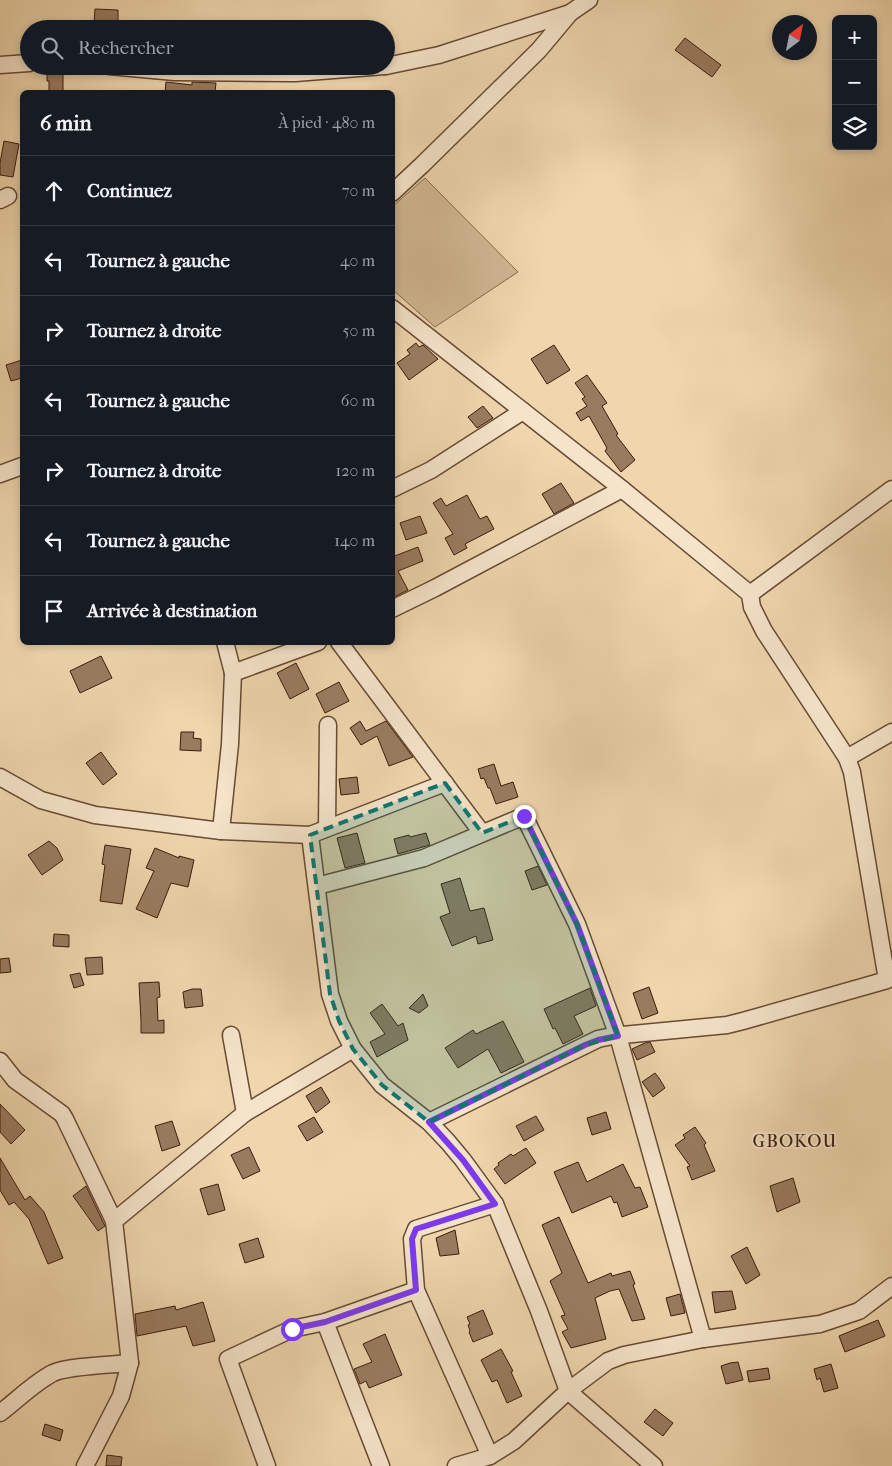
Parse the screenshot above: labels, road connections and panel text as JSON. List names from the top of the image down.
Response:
{
  "districts": ["GBOKOU"],
  "north": "top right",
  "page": {
    "map_buttons": ["+", "−"],
    "search": "Rechercher",
    "heading": ["6 min", "À pied · 480 m"],
    "list": [
      ["Continuez", "70 m"],
      ["Tournez à gauche", "40 m"],
      ["Tournez à droite", "50 m"],
      ["Tournez à gauche", "60 m"],
      ["Tournez à droite", "120 m"],
      ["Tournez à gauche", "140 m"],
      "Arrivée à destination"
    ]
  }
}
